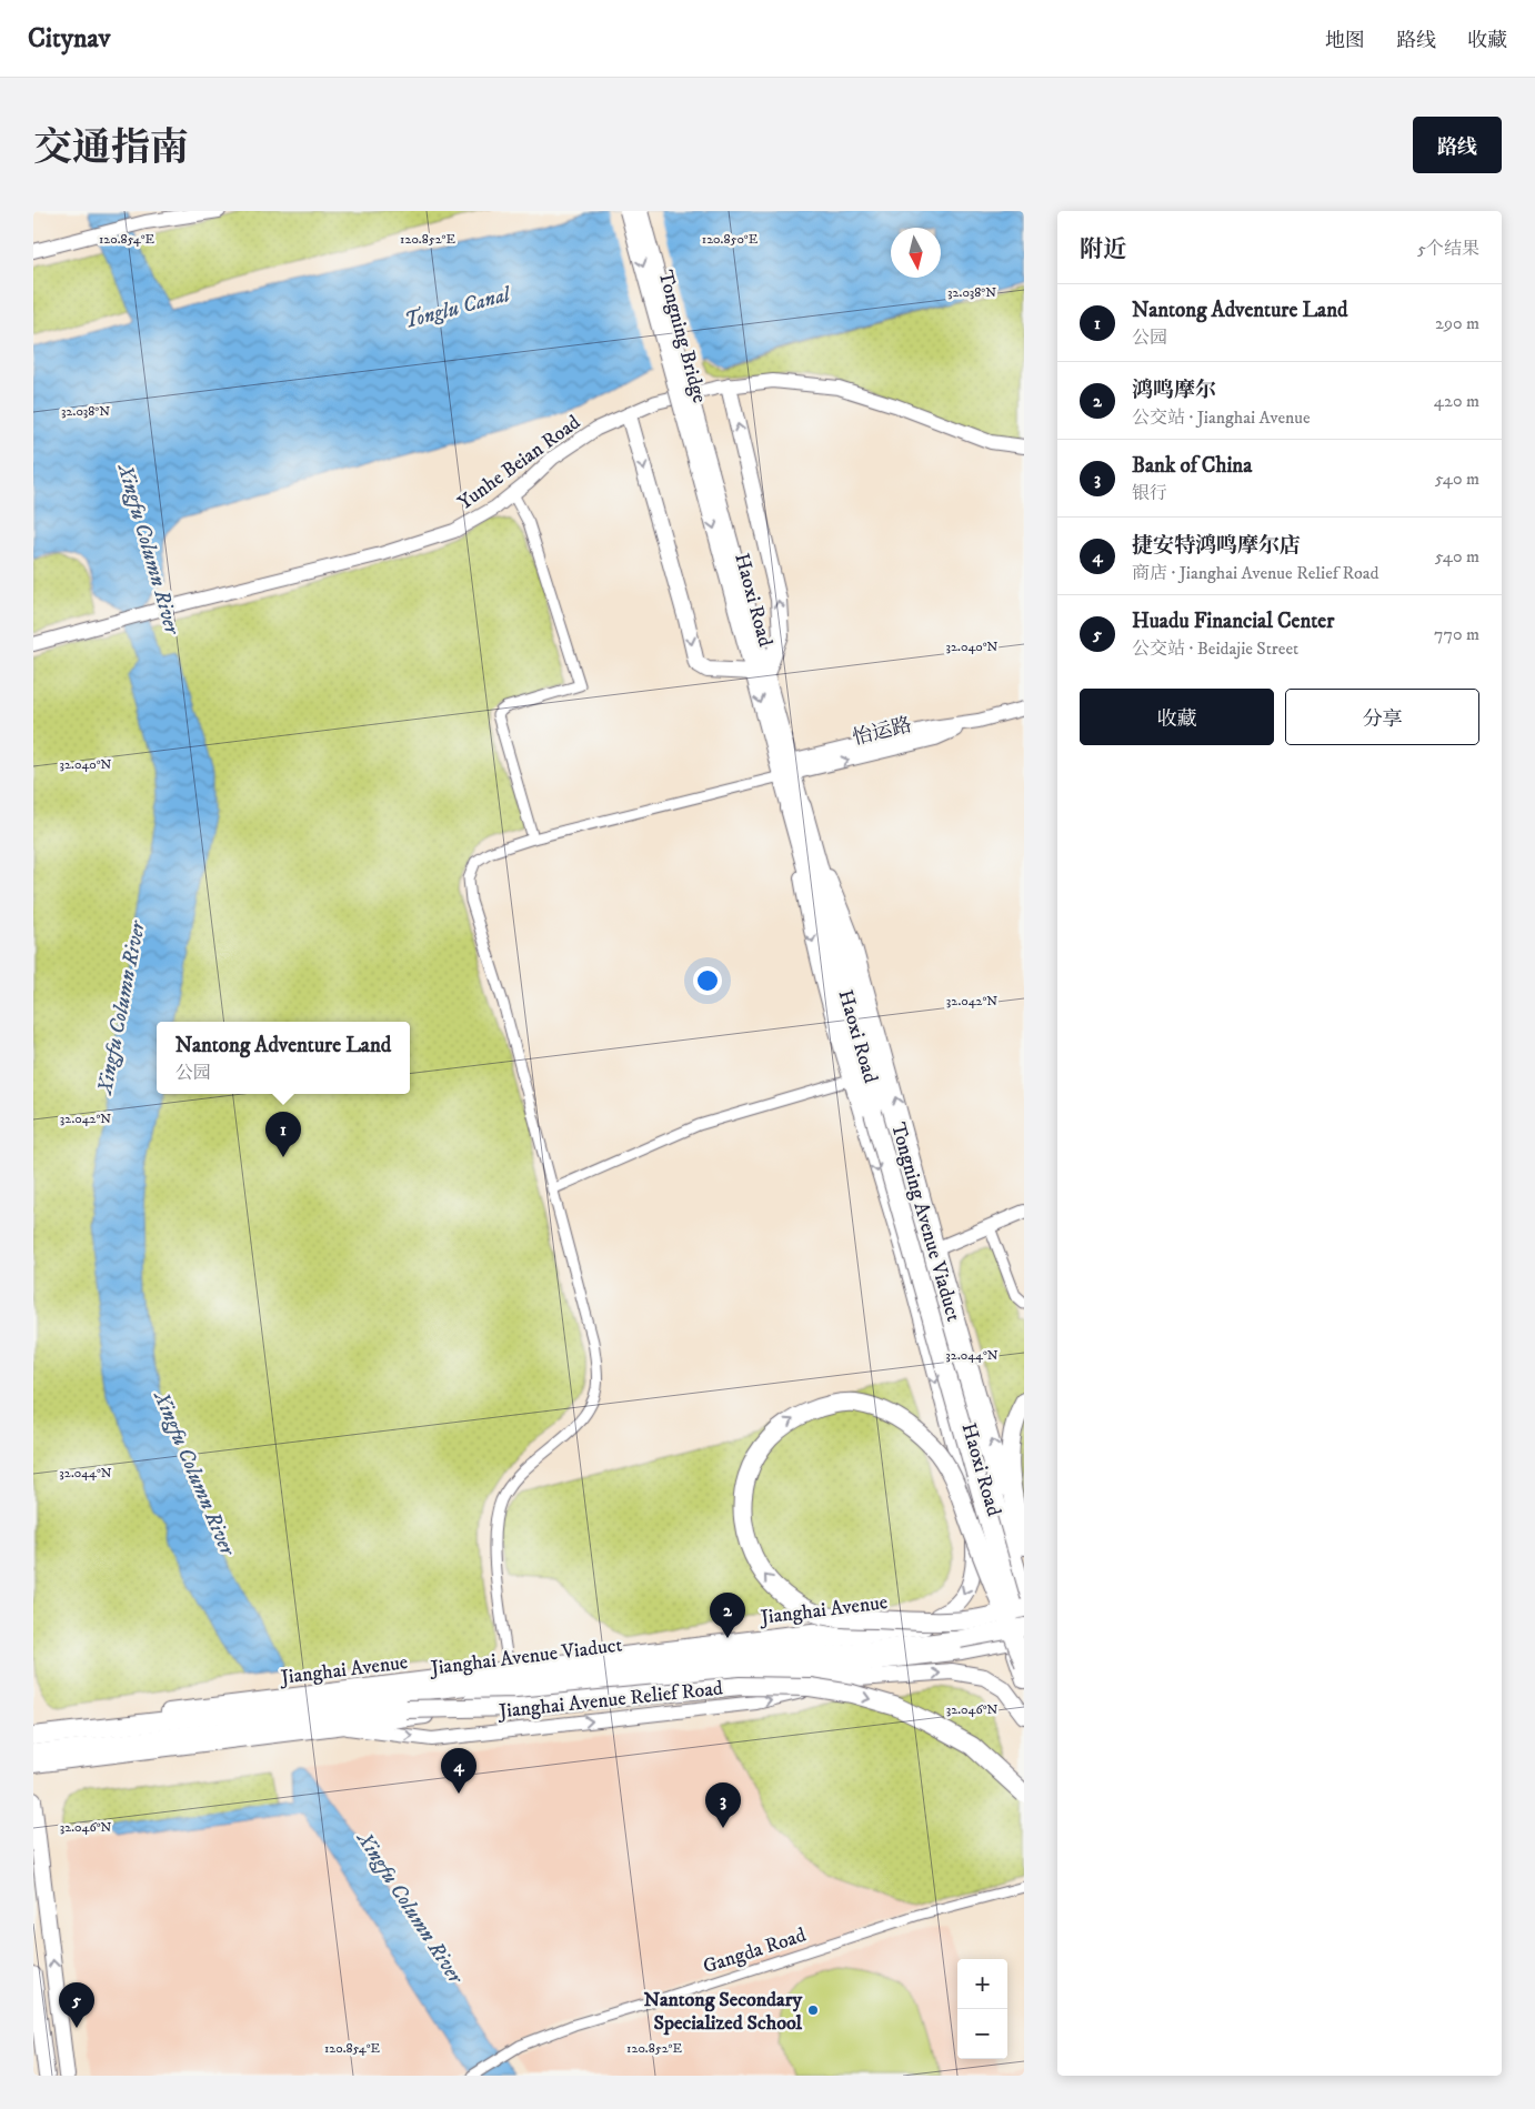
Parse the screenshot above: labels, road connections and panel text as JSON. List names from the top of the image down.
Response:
{
  "streets": {
    "highway": ["Tongning Avenue Viaduct", "Jianghai Avenue Viaduct"],
    "main road": ["Tongning Bridge", "Haoxi Road", "Jianghai Avenue"],
    "street": [
      "Yunhe Beian Road",
      "怡运路",
      "Jianghai Avenue Relief Road",
      "Gangda Road"
    ]
  },
  "crossings": [
    ["Tongning Bridge", "Haoxi Road"],
    ["Haoxi Road", "怡运路"],
    ["Haoxi Road", "Tongning Avenue Viaduct"],
    ["Haoxi Road", "Jianghai Avenue"]
  ],
  "one_way": ["Jianghai Avenue Relief Road"],
  "water": ["Tonglu Canal", "Xingfu Column River"],
  "places": ["Nantong Secondary Specialized School"],
  "north": "bottom",
  "page": {
    "header": "Citynav",
    "nav": ["地图", "路线", "收藏"],
    "title": "交通指南",
    "buttons": [
      "路线",
      ["收藏", "分享"]
    ],
    "heading": ["附近", "5个结果"],
    "list": [
      {
        "mark": "1",
        "name": "Nantong Adventure Land",
        "note": "公园",
        "value": "290 m"
      },
      {
        "mark": "2",
        "name": "鸿鸣摩尔",
        "note": "公交站 · Jianghai Avenue",
        "value": "420 m"
      },
      {
        "mark": "3",
        "name": "Bank of China",
        "note": "银行",
        "value": "540 m"
      },
      {
        "mark": "4",
        "name": "捷安特鸿鸣摩尔店",
        "note": "商店 · Jianghai Avenue Relief Road",
        "value": "540 m"
      },
      {
        "mark": "5",
        "name": "Huadu Financial Center",
        "note": "公交站 · Beidajie Street",
        "value": "770 m"
      }
    ],
    "popup": ["Nantong Adventure Land", "公园"],
    "pins": [
      "1",
      "2",
      "4",
      "3",
      "5"
    ],
    "map_buttons": ["+", "−"]
  },
  "coordinates": [
    "120.854°E",
    "120.852°E",
    "120.850°E",
    "32.038°N",
    "32.040°N",
    "32.042°N",
    "32.044°N",
    "32.046°N"
  ]
}
